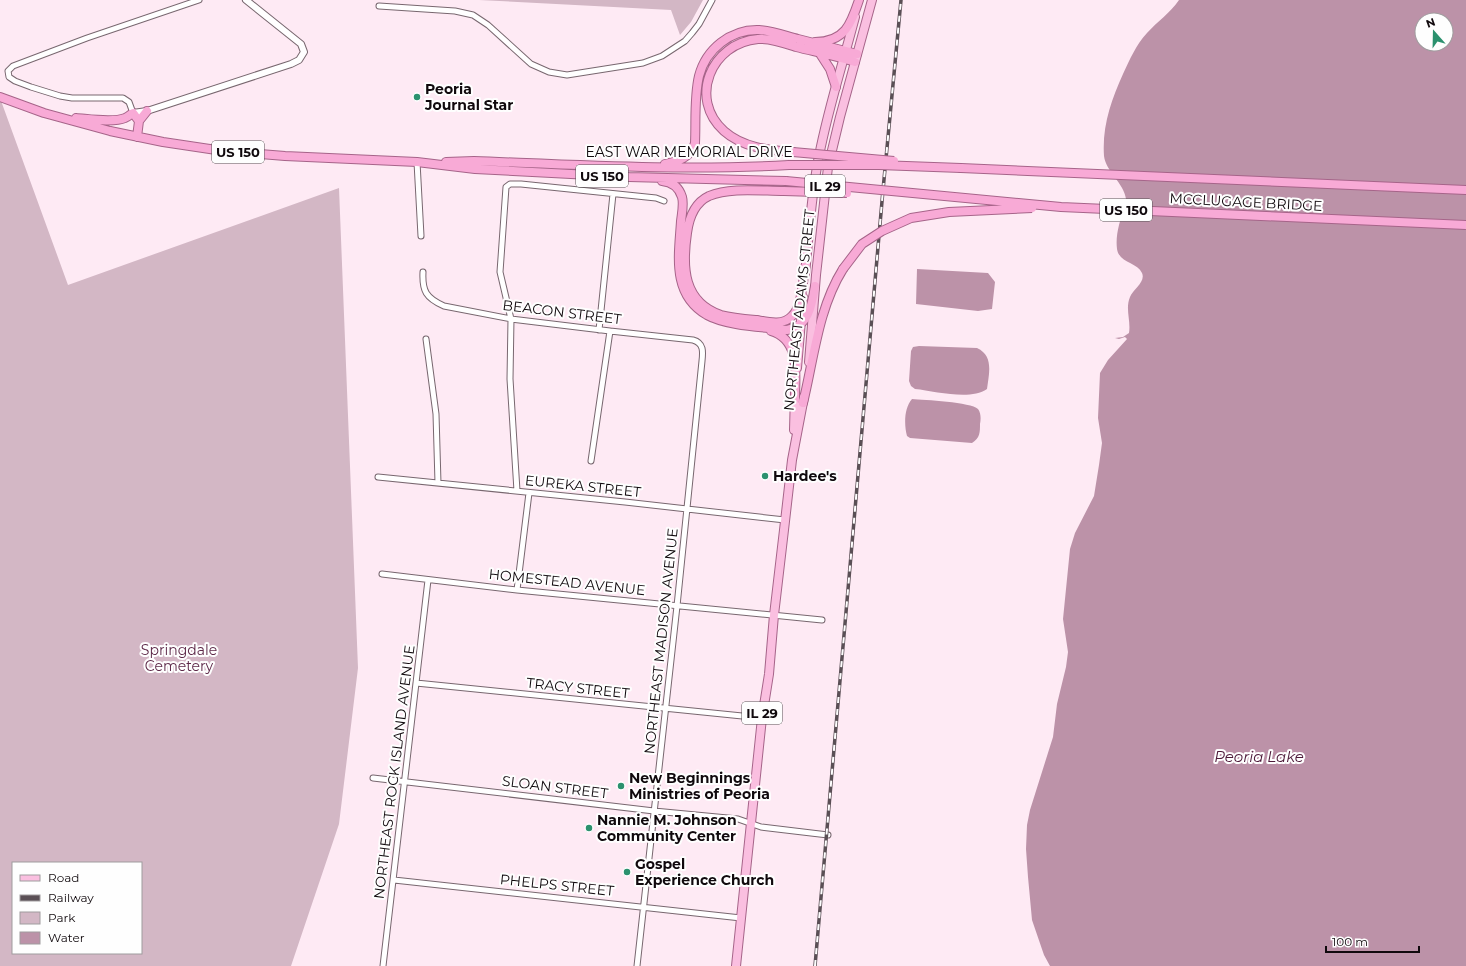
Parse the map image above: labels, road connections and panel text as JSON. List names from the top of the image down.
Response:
{
  "streets": {
    "highway": ["US 150", "EAST WAR MEMORIAL DRIVE", "MCCLUGAGE BRIDGE"],
    "main road": ["IL 29", "NORTHEAST ADAMS STREET"],
    "street": [
      "BEACON STREET",
      "EUREKA STREET",
      "HOMESTEAD AVENUE",
      "NORTHEAST MADISON AVENUE",
      "TRACY STREET",
      "NORTHEAST ROCK ISLAND AVENUE",
      "SLOAN STREET",
      "PHELPS STREET"
    ]
  },
  "crossings": [
    ["EAST WAR MEMORIAL DRIVE", "MCCLUGAGE BRIDGE"],
    ["NORTHEAST ADAMS STREET", "EUREKA STREET"],
    ["NORTHEAST ADAMS STREET", "HOMESTEAD AVENUE"],
    ["NORTHEAST ADAMS STREET", "TRACY STREET"],
    ["NORTHEAST ADAMS STREET", "SLOAN STREET"],
    ["NORTHEAST ADAMS STREET", "PHELPS STREET"],
    ["BEACON STREET", "NORTHEAST MADISON AVENUE"],
    ["EUREKA STREET", "NORTHEAST MADISON AVENUE"],
    ["HOMESTEAD AVENUE", "NORTHEAST MADISON AVENUE"],
    ["HOMESTEAD AVENUE", "NORTHEAST ROCK ISLAND AVENUE"],
    ["NORTHEAST MADISON AVENUE", "TRACY STREET"],
    ["NORTHEAST MADISON AVENUE", "SLOAN STREET"],
    ["NORTHEAST MADISON AVENUE", "PHELPS STREET"],
    ["TRACY STREET", "NORTHEAST ROCK ISLAND AVENUE"],
    ["NORTHEAST ROCK ISLAND AVENUE", "SLOAN STREET"],
    ["NORTHEAST ROCK ISLAND AVENUE", "PHELPS STREET"]
  ],
  "water": ["Peoria Lake"],
  "parks": ["Springdale Cemetery"],
  "places": [
    "Peoria Journal Star",
    "Hardee's",
    "New Beginnings Ministries of Peoria",
    "Nannie M. Johnson Community Center",
    "Gospel Experience Church"
  ],
  "legend": [
    "Road",
    "Railway",
    "Park",
    "Water"
  ],
  "scale_bar": "100 m",
  "north": "top"
}
